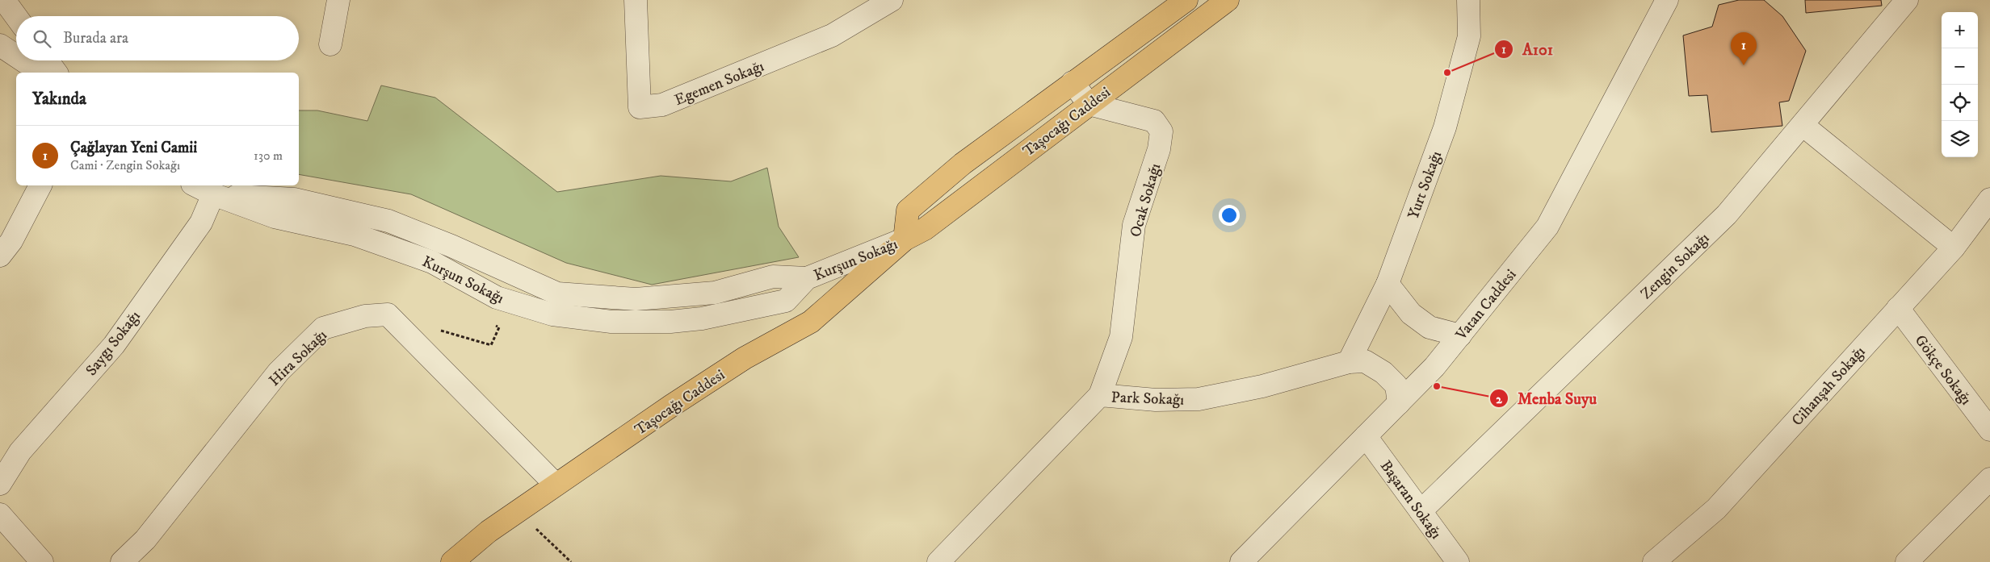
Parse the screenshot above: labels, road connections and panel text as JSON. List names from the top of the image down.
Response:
{
  "streets": {
    "main road": ["Taşocağı Caddesi"],
    "street": [
      "Egemen Sokağı",
      "Yurt Sokağı",
      "Ocak Sokağı",
      "Kurşun Sokağı",
      "Zengin Sokağı",
      "Vatan Caddesi",
      "Saygı Sokağı",
      "Hira Sokağı",
      "Gökçe Sokağı",
      "Cihanşah Sokağı",
      "Park Sokağı",
      "Başaran Sokağı"
    ]
  },
  "crossings": [
    ["Taşocağı Caddesi", "Ocak Sokağı"],
    ["Taşocağı Caddesi", "Kurşun Sokağı"],
    ["Taşocağı Caddesi", "Hira Sokağı"],
    ["Yurt Sokağı", "Park Sokağı"],
    ["Ocak Sokağı", "Park Sokağı"],
    ["Kurşun Sokağı", "Saygı Sokağı"],
    ["Zengin Sokağı", "Başaran Sokağı"],
    ["Vatan Caddesi", "Park Sokağı"],
    ["Vatan Caddesi", "Başaran Sokağı"],
    ["Gökçe Sokağı", "Cihanşah Sokağı"]
  ],
  "places": ["A101", "Menba Suyu"],
  "page": {
    "map_buttons": ["+", "−"],
    "search": "Burada ara",
    "pins": "1",
    "heading": "Yakında",
    "list": [
      {
        "mark": "1",
        "name": "Çağlayan Yeni Camii",
        "note": "Cami · Zengin Sokağı",
        "value": "130 m"
      }
    ]
  }
}
